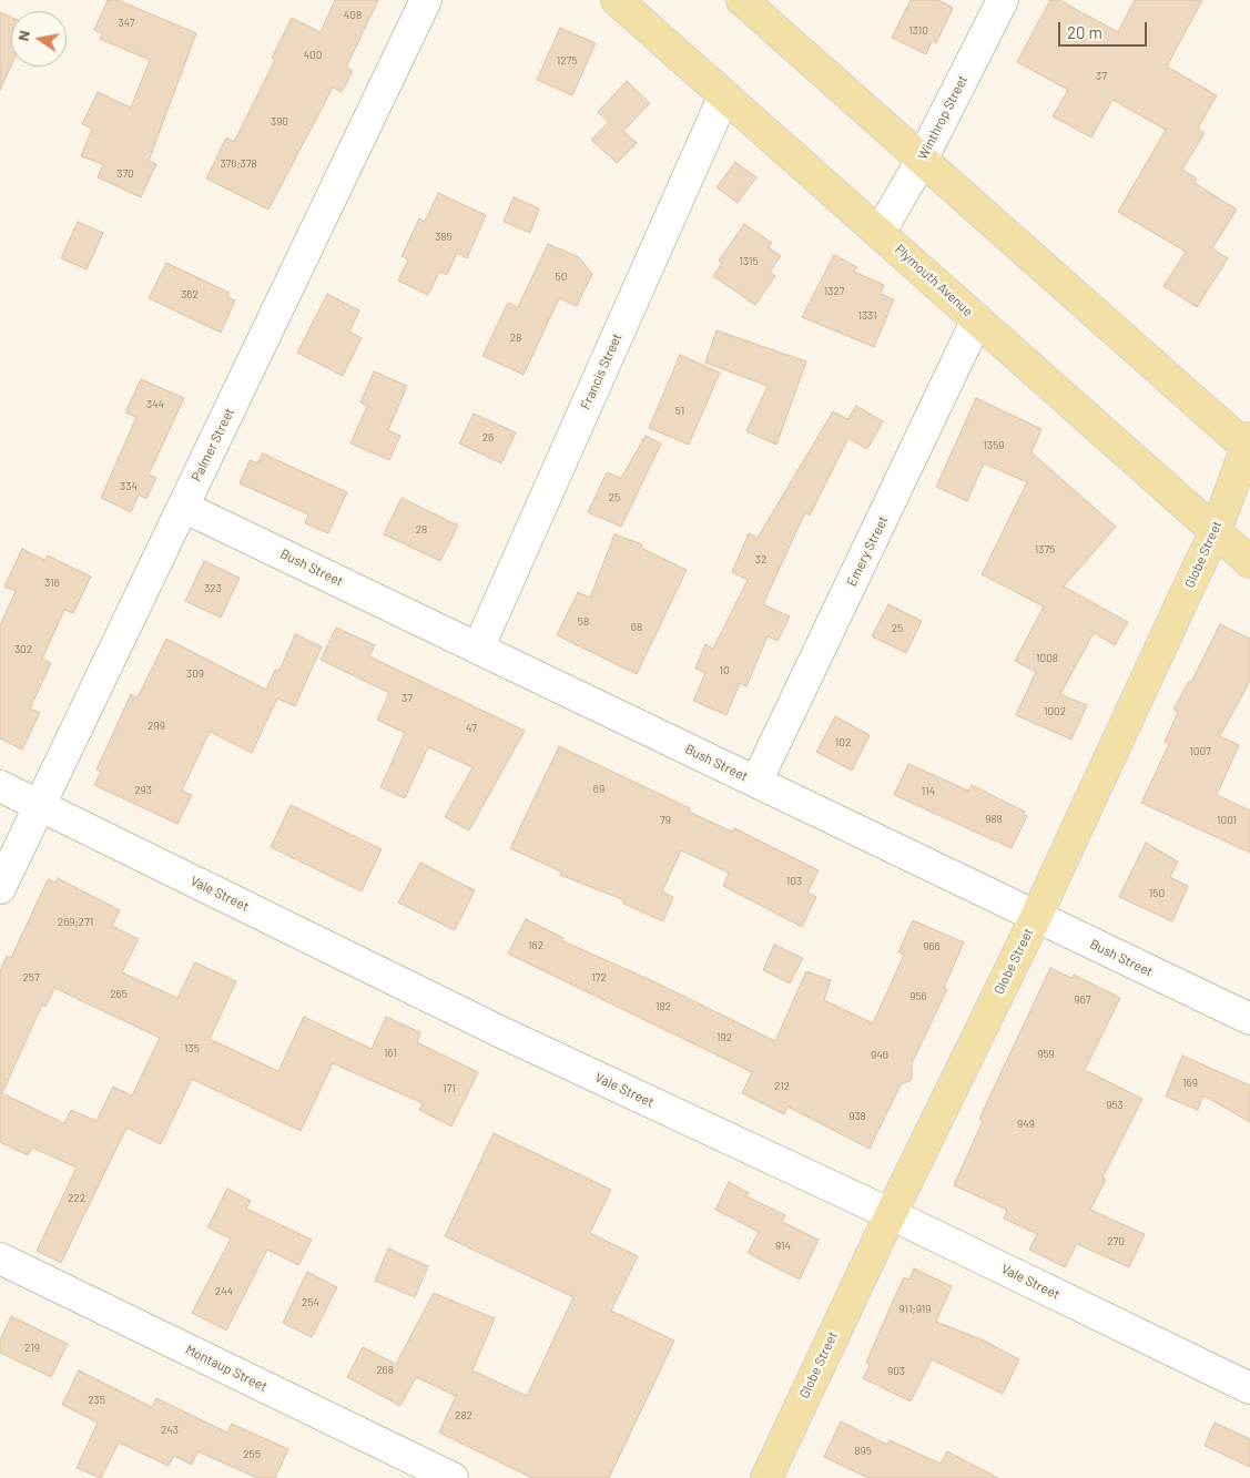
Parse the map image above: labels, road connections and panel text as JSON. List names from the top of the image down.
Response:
{
  "streets": {
    "main road": ["Plymouth Avenue", "Globe Street"],
    "street": [
      "Winthrop Street",
      "Francis Street",
      "Palmer Street",
      "Emery Street",
      "Bush Street",
      "Vale Street",
      "Montaup Street"
    ]
  },
  "crossings": [
    ["Winthrop Street", "Plymouth Avenue"],
    ["Plymouth Avenue", "Francis Street"],
    ["Plymouth Avenue", "Emery Street"],
    ["Plymouth Avenue", "Globe Street"],
    ["Francis Street", "Bush Street"],
    ["Palmer Street", "Bush Street"],
    ["Palmer Street", "Vale Street"],
    ["Emery Street", "Bush Street"],
    ["Globe Street", "Bush Street"],
    ["Globe Street", "Vale Street"]
  ],
  "house_numbers": [
    "408",
    "347",
    "1310",
    "400",
    "1275",
    "37",
    "390",
    "376;378",
    "370",
    "385",
    "1315",
    "50",
    "1327",
    "362",
    "1331",
    "28",
    "344",
    "51",
    "26",
    "1359",
    "334",
    "25",
    "28",
    "1375",
    "32",
    "316",
    "323",
    "58",
    "68",
    "25",
    "302",
    "1008",
    "10",
    "309",
    "37",
    "1002",
    "299",
    "47",
    "102",
    "1007",
    "69",
    "293",
    "114",
    "988",
    "79",
    "1001",
    "103",
    "150",
    "269;271",
    "162",
    "966",
    "257",
    "172",
    "265",
    "956",
    "967",
    "182",
    "192",
    "135",
    "161",
    "959",
    "946",
    "169",
    "212",
    "171",
    "953",
    "938",
    "949",
    "222",
    "270",
    "914",
    "244",
    "254",
    "911;919",
    "219",
    "268",
    "903",
    "235",
    "282",
    "243",
    "895",
    "255"
  ],
  "scale_bar": "20 m",
  "north": "left"
}
